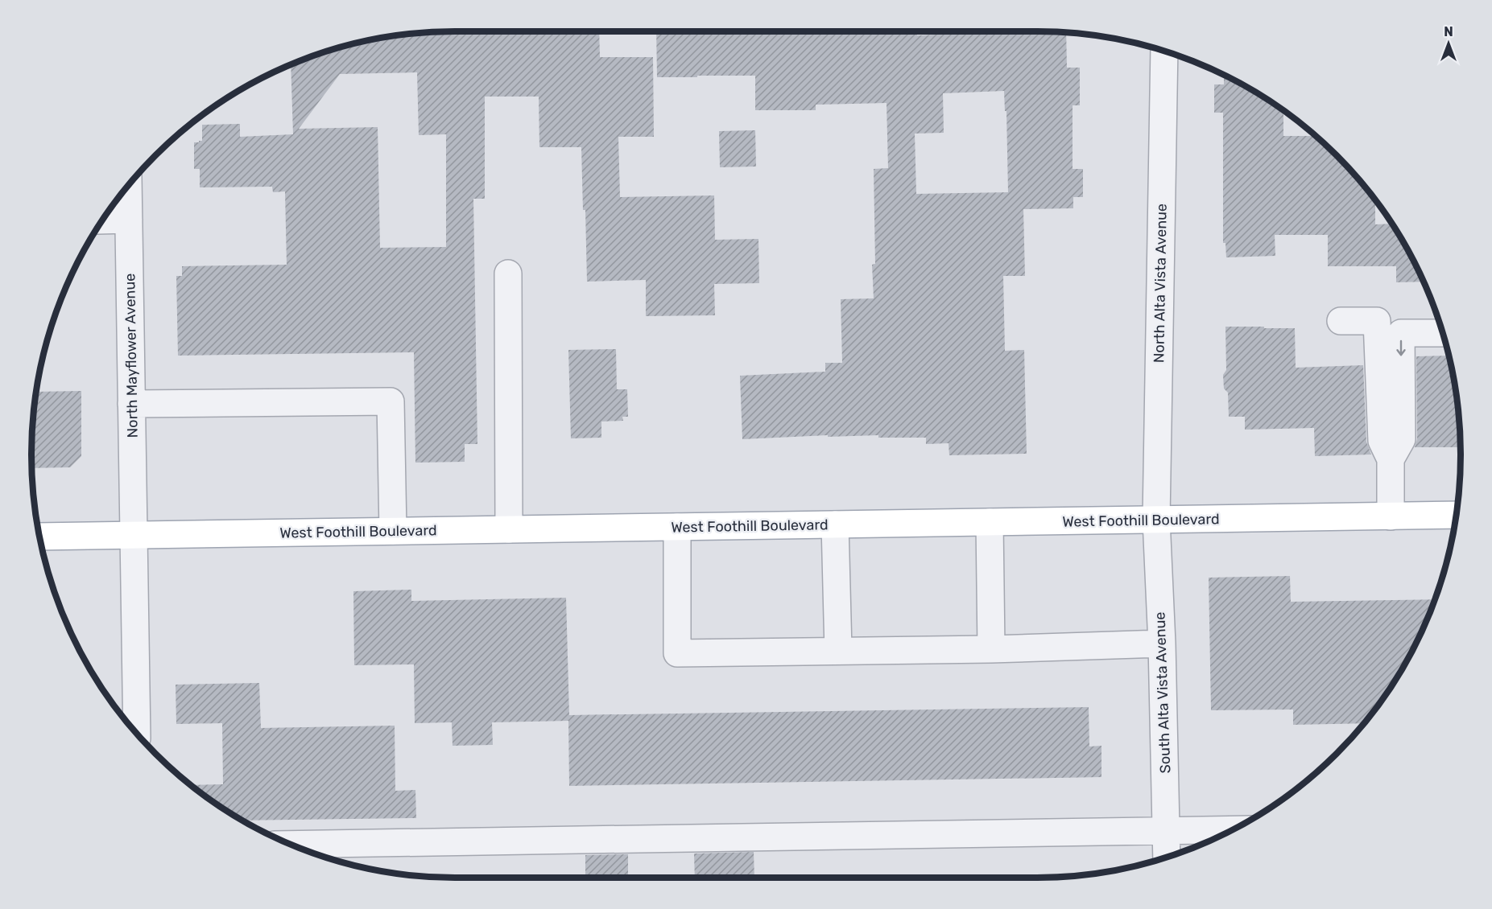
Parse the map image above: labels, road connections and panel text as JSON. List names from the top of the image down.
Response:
{
  "streets": {
    "main road": ["West Foothill Boulevard"],
    "street": ["North Alta Vista Avenue", "North Mayflower Avenue", "South Alta Vista Avenue"]
  },
  "crossings": [
    ["North Alta Vista Avenue", "West Foothill Boulevard"],
    ["North Alta Vista Avenue", "South Alta Vista Avenue"],
    ["North Mayflower Avenue", "West Foothill Boulevard"],
    ["West Foothill Boulevard", "South Alta Vista Avenue"]
  ],
  "north": "top"
}
